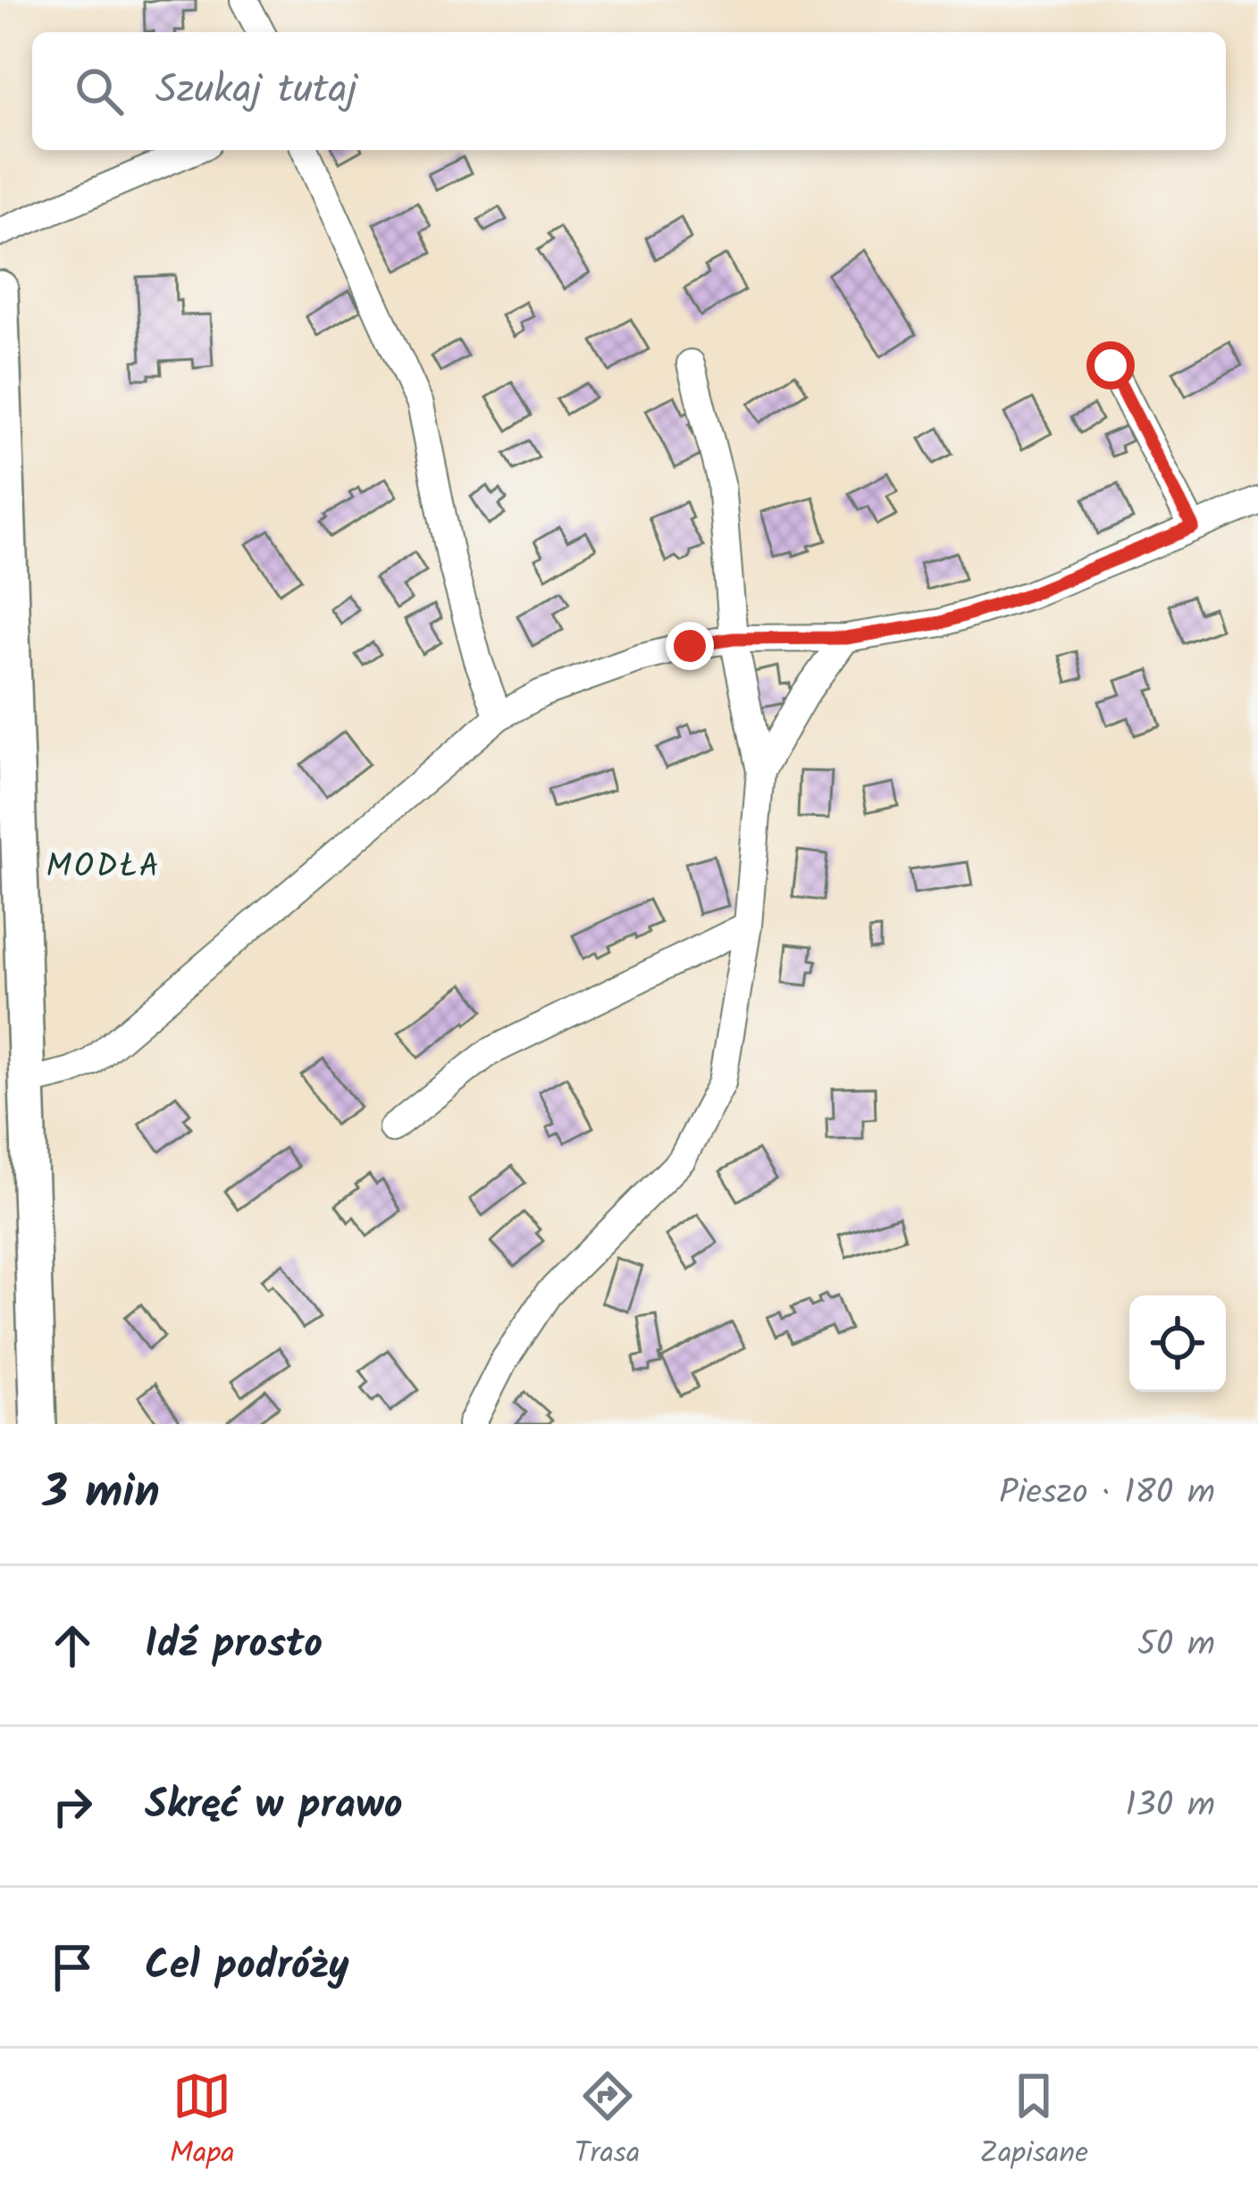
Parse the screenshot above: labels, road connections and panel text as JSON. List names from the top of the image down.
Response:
{
  "districts": ["MODŁA"],
  "page": {
    "search": "Szukaj tutaj",
    "heading": ["3 min", "Pieszo · 180 m"],
    "list": [
      ["Idź prosto", "50 m"],
      ["Skręć w prawo", "130 m"],
      "Cel podróży"
    ],
    "nav": ["Mapa", "Trasa", "Zapisane"]
  }
}
